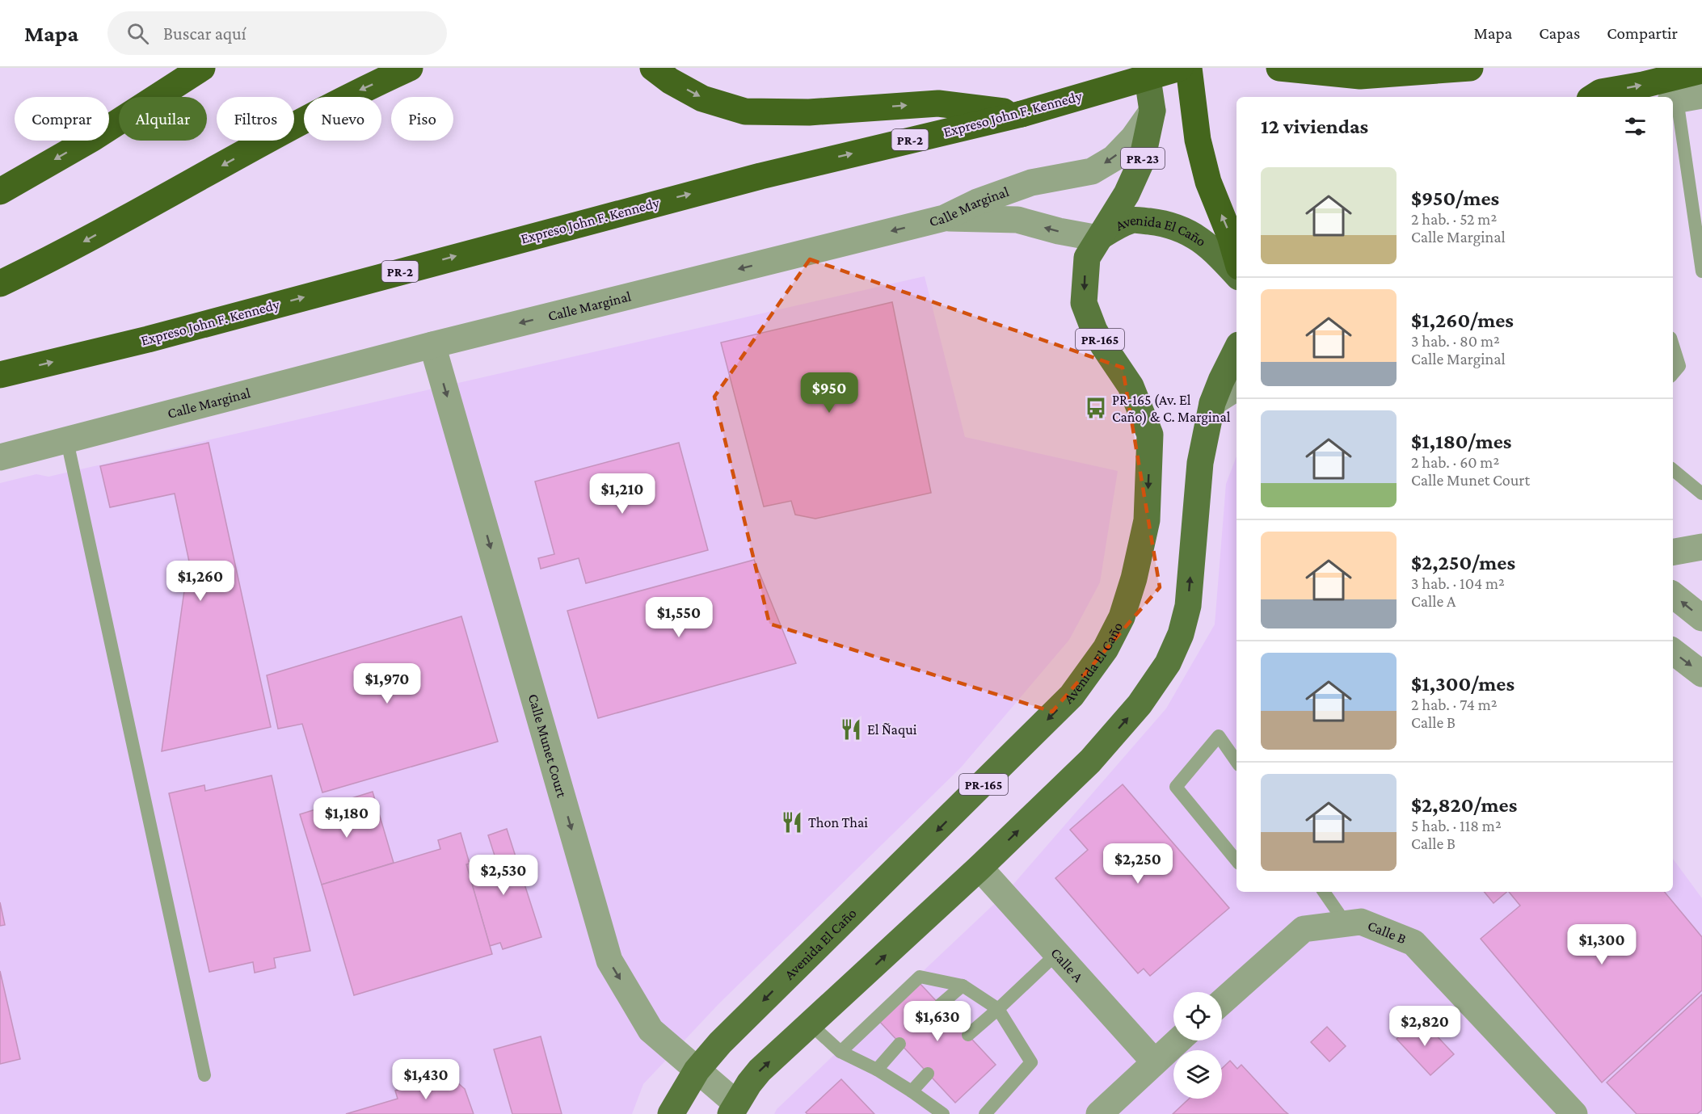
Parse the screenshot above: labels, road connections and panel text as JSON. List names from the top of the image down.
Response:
{
  "streets": {
    "highway": ["Expreso John F. Kennedy", "PR-2"],
    "main road": ["PR-23", "Avenida El Caño", "PR-165"],
    "street": [
      "Calle Marginal",
      "Calle Munet Court",
      "Calle B",
      "Calle A"
    ]
  },
  "crossings": [
    ["PR-23", "Calle Marginal"],
    ["PR-23", "Avenida El Caño"],
    ["Calle Marginal", "Calle Munet Court"],
    ["Avenida El Caño", "Calle Munet Court"]
  ],
  "one_way": ["Calle Marginal", "Calle Munet Court"],
  "places": {
    "bus stop": ["PR-165 (Av. El Caño) & C. Marginal"],
    "restaurant": ["El Ñaqui", "Thon Thai"]
  },
  "page": {
    "header": "Mapa",
    "search": "Buscar aquí",
    "nav": ["Mapa", "Capas", "Compartir"],
    "chip": [
      "Comprar",
      "Alquilar",
      "Filtros",
      "Nuevo",
      "Piso"
    ],
    "heading": "12 viviendas",
    "list": [
      {
        "name": "$950/mes",
        "note": "2 hab. · 52 m² · Calle Marginal"
      },
      {
        "name": "$1,260/mes",
        "note": "3 hab. · 80 m² · Calle Marginal"
      },
      {
        "name": "$1,180/mes",
        "note": "2 hab. · 60 m² · Calle Munet Court"
      },
      {
        "name": "$2,250/mes",
        "note": "3 hab. · 104 m² · Calle A"
      },
      {
        "name": "$1,300/mes",
        "note": "2 hab. · 74 m² · Calle B"
      },
      {
        "name": "$2,820/mes",
        "note": "5 hab. · 118 m² · Calle B"
      }
    ],
    "price": [
      "$950",
      "$1,210",
      "$1,260",
      "$1,550",
      "$1,970",
      "$1,180",
      "$2,250",
      "$2,530",
      "$1,300",
      "$1,630",
      "$2,820",
      "$1,430"
    ]
  }
}
